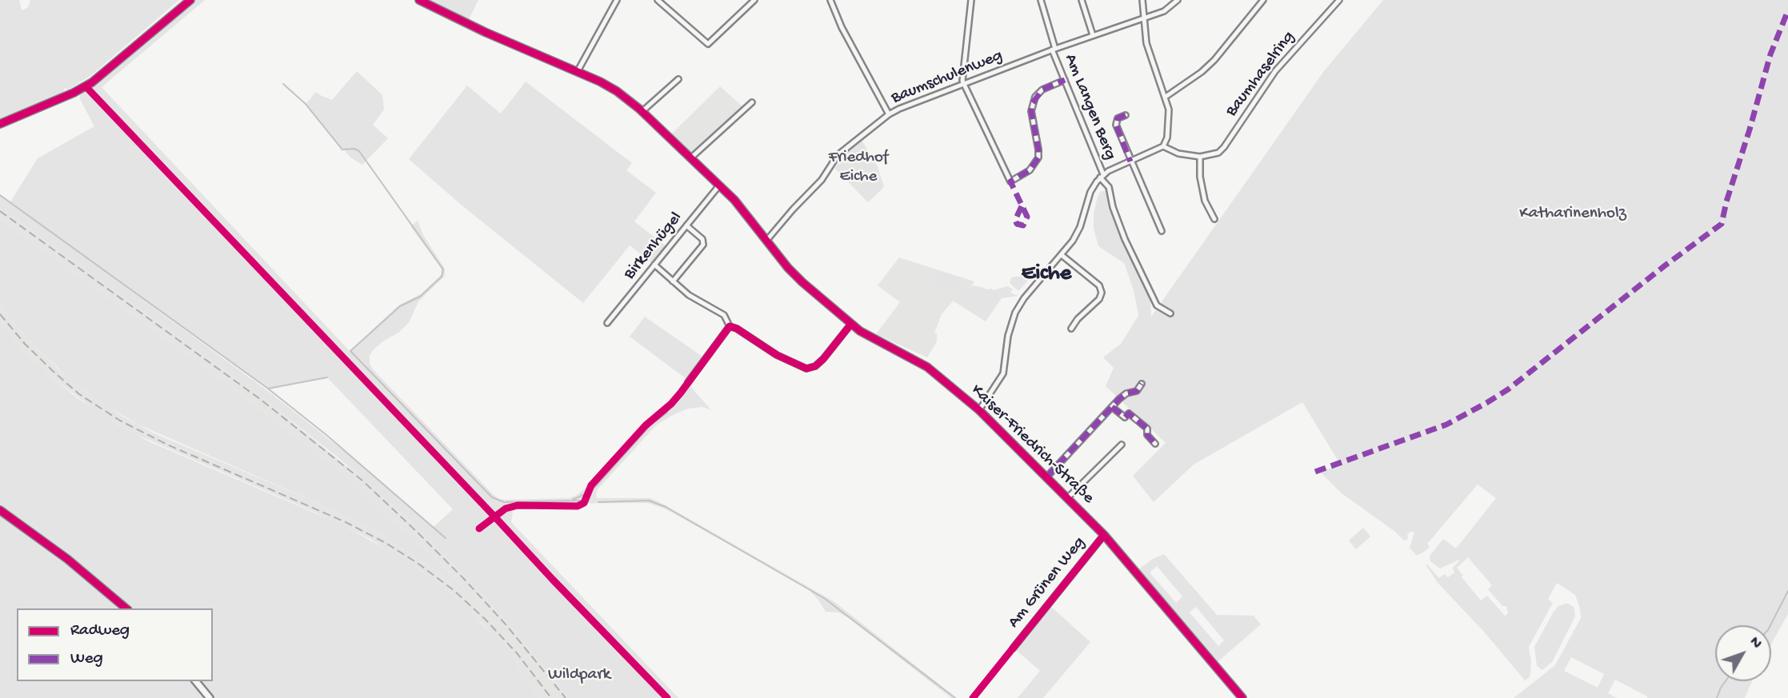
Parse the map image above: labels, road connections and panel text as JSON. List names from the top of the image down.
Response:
{
  "streets": {
    "street": [
      "Baumhaselring",
      "Baumschulenweg",
      "Am Langen Berg",
      "Birkenhügel",
      "Kaiser-Friedrich-Straße",
      "Am Grünen Weg"
    ]
  },
  "crossings": [
    ["Baumschulenweg", "Am Langen Berg"],
    ["Baumschulenweg", "Kaiser-Friedrich-Straße"],
    ["Birkenhügel", "Kaiser-Friedrich-Straße"],
    ["Kaiser-Friedrich-Straße", "Am Grünen Weg"]
  ],
  "districts": ["Eiche"],
  "parks": ["Friedhof Eiche", "Katharinenholz", "Wildpark"],
  "legend": ["Radweg", "Weg"],
  "north": "top right"
}
